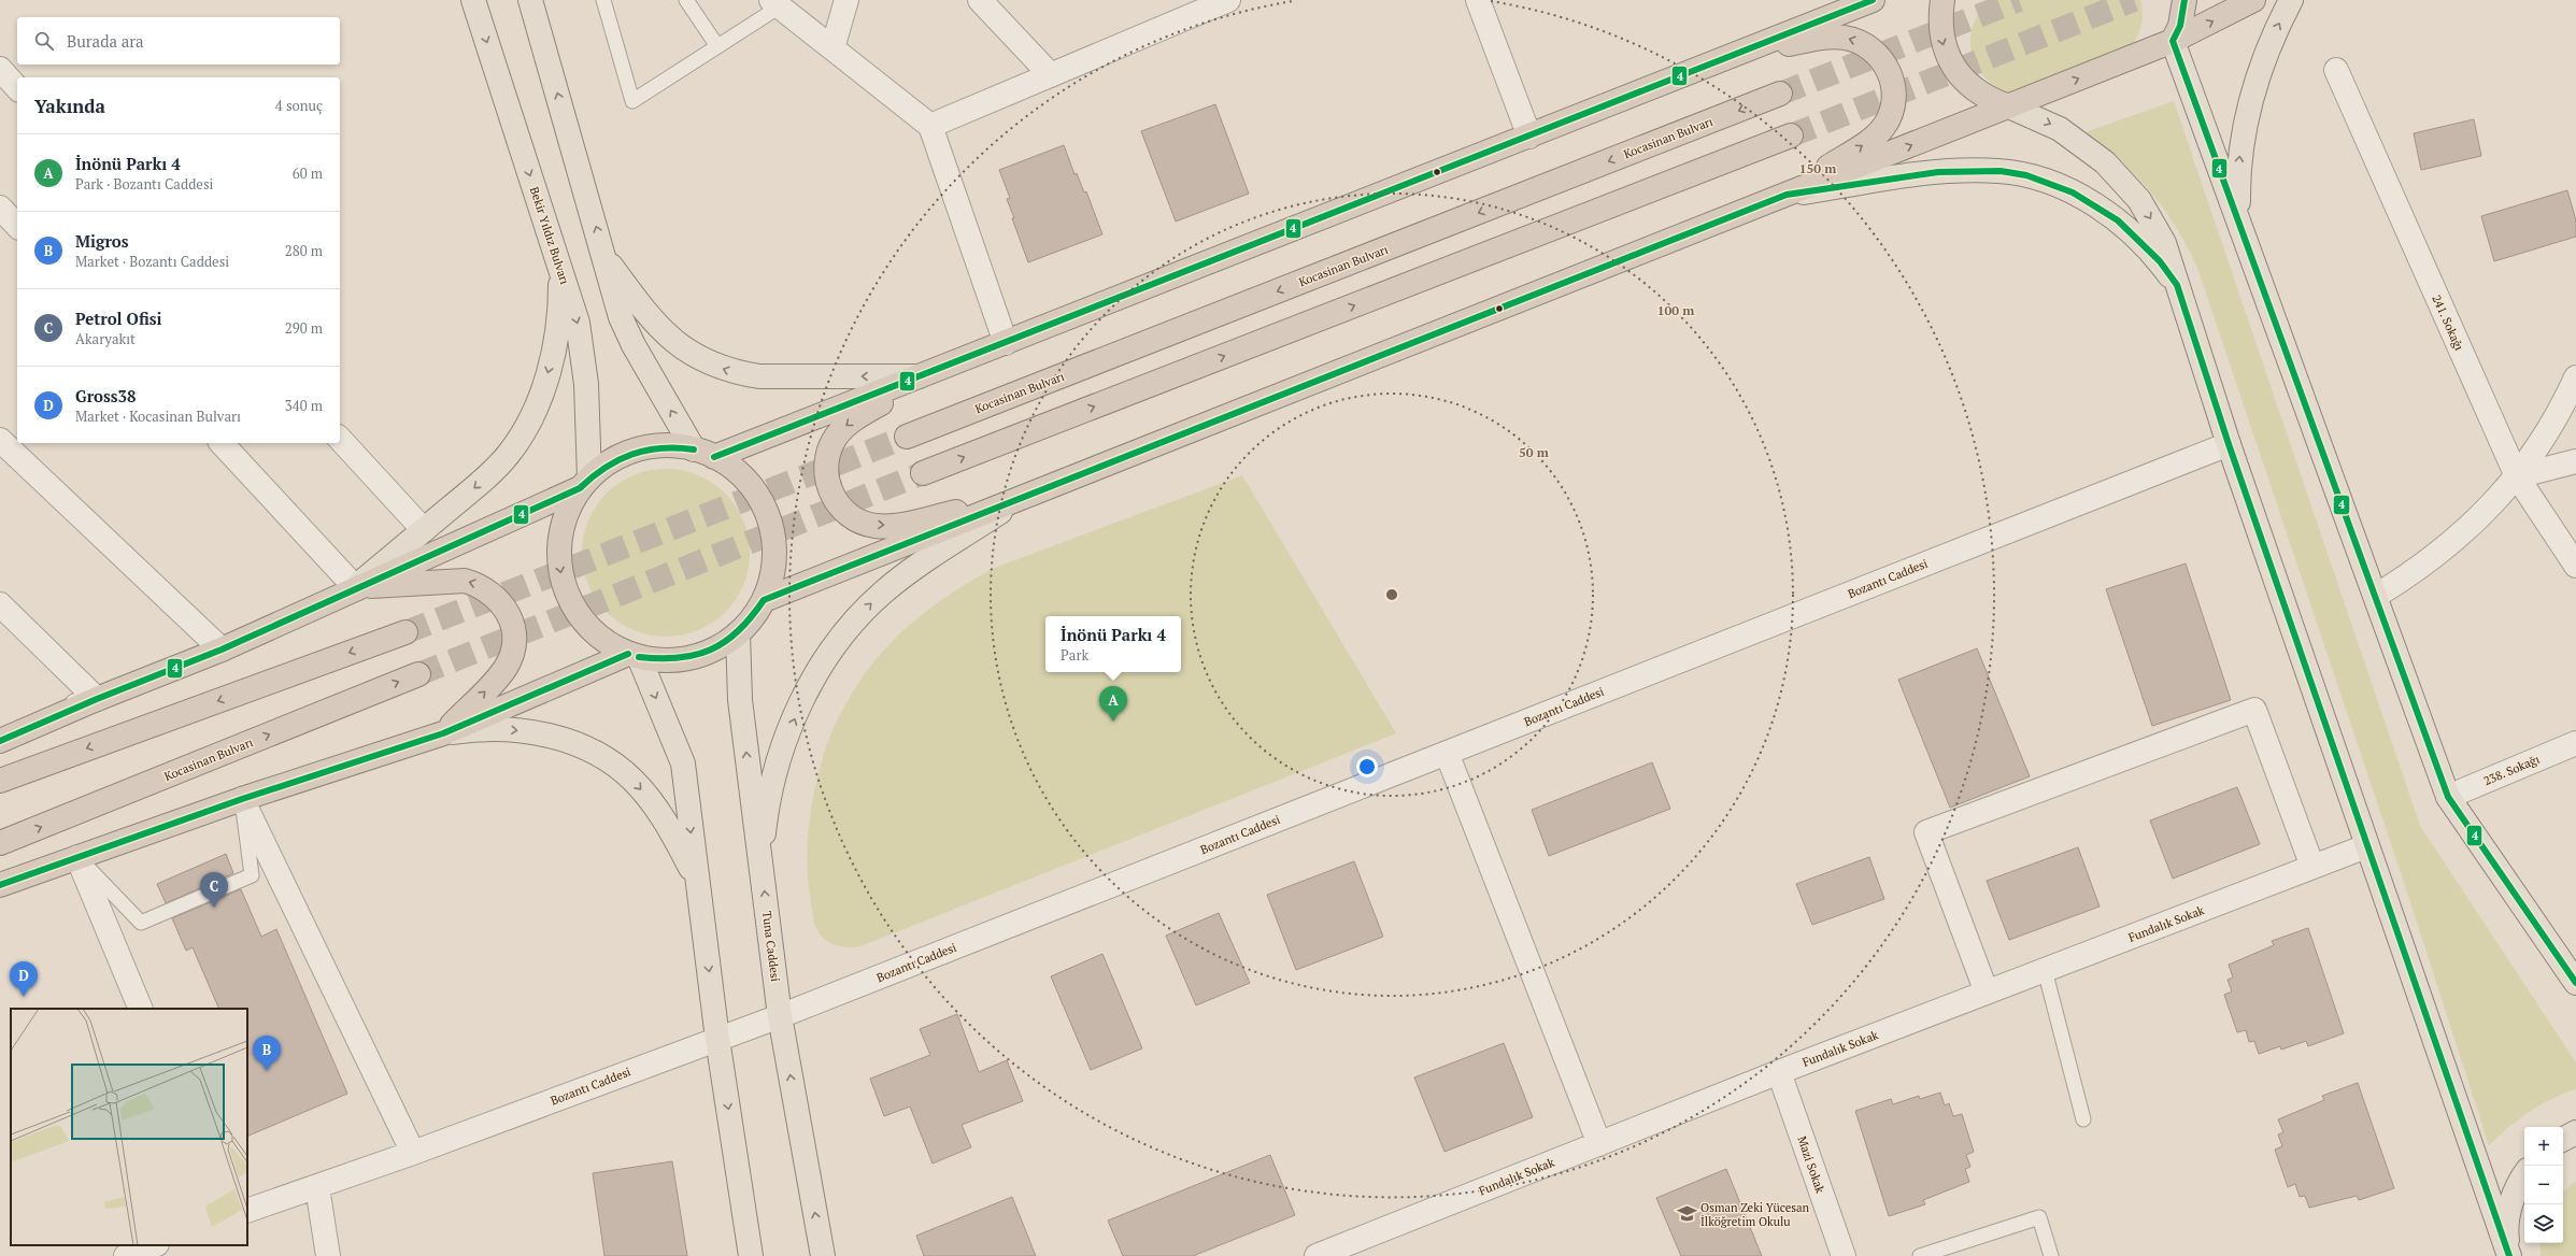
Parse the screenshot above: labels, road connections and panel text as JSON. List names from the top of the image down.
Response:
{
  "streets": {
    "highway": ["Kocasinan Bulvarı"],
    "main road": ["Bekir Yıldız Bulvarı", "Tuna Caddesi"],
    "street": [
      "241. Sokağı",
      "Bozantı Caddesi",
      "238. Sokağı",
      "Fundalık Sokak",
      "Mazi Sokak"
    ]
  },
  "crossings": [
    ["Bozantı Caddesi", "Tuna Caddesi"],
    ["Fundalık Sokak", "Mazi Sokak"]
  ],
  "places": {
    "school or university": ["Osman Zeki Yücesan İlköğretim Okulu"]
  },
  "lines": ["transit line 4"],
  "page": {
    "search": "Burada ara",
    "heading": ["Yakında", "4 sonuç"],
    "list": [
      {
        "mark": "A",
        "name": "İnönü Parkı 4",
        "note": "Park · Bozantı Caddesi",
        "value": "60 m"
      },
      {
        "mark": "B",
        "name": "Migros",
        "note": "Market · Bozantı Caddesi",
        "value": "280 m"
      },
      {
        "mark": "C",
        "name": "Petrol Ofisi",
        "note": "Akaryakıt",
        "value": "290 m"
      },
      {
        "mark": "D",
        "name": "Gross38",
        "note": "Market · Kocasinan Bulvarı",
        "value": "340 m"
      }
    ],
    "popup": ["İnönü Parkı 4", "Park"],
    "pins": [
      "A",
      "C",
      "D",
      "B"
    ],
    "map_buttons": ["+", "−"]
  },
  "rings": ["150 m", "100 m", "50 m"]
}
